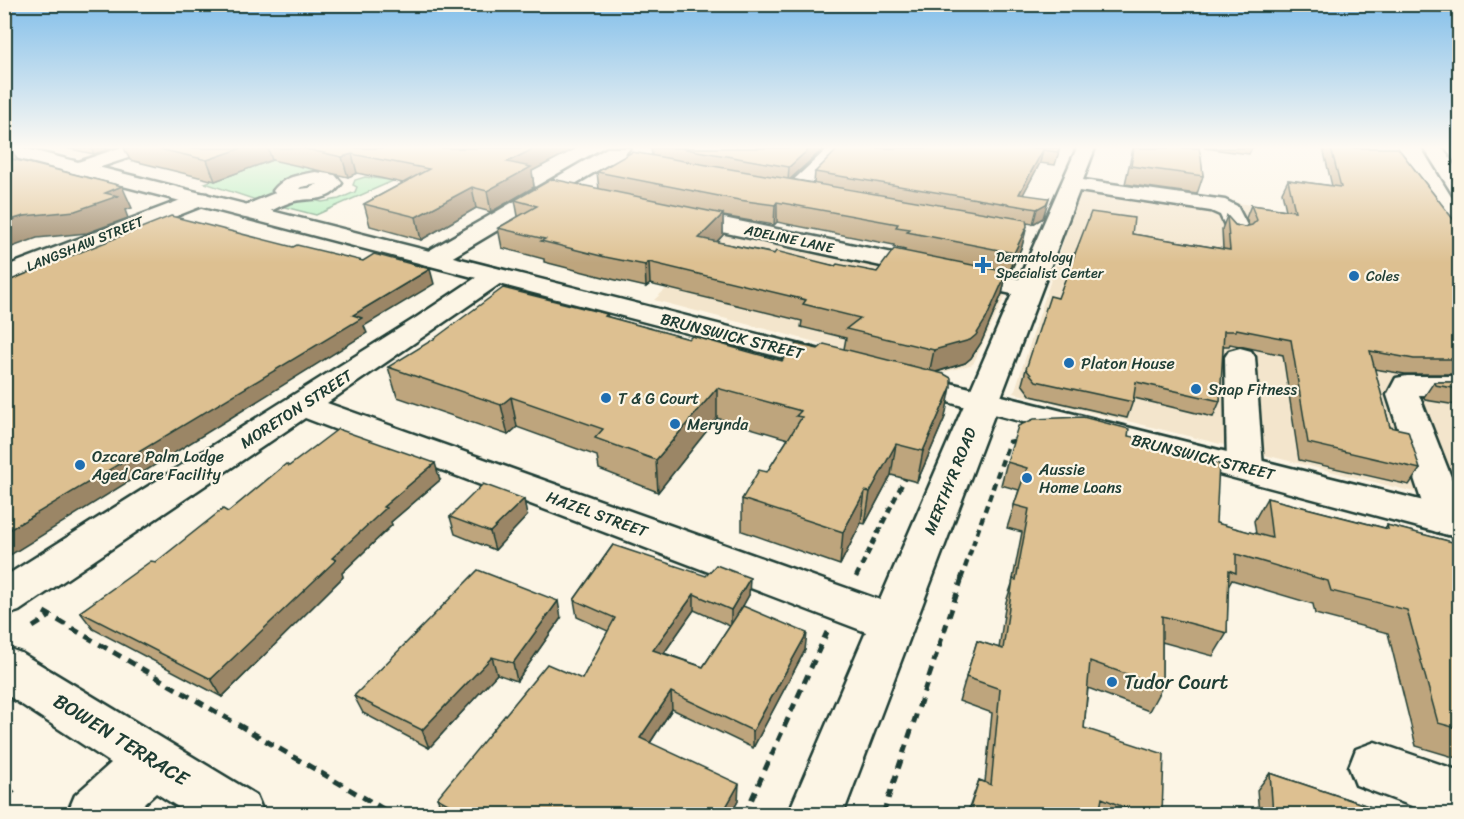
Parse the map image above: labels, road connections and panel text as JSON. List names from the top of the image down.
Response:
{
  "streets": {
    "street": [
      "ADELINE LANE",
      "LANGSHAW STREET",
      "BRUNSWICK STREET",
      "MORETON STREET",
      "MERTHYR ROAD",
      "HAZEL STREET",
      "BOWEN TERRACE"
    ]
  },
  "crossings": [
    ["ADELINE LANE", "MERTHYR ROAD"],
    ["LANGSHAW STREET", "BRUNSWICK STREET"],
    ["BRUNSWICK STREET", "MORETON STREET"],
    ["BRUNSWICK STREET", "MERTHYR ROAD"],
    ["MORETON STREET", "HAZEL STREET"],
    ["MERTHYR ROAD", "HAZEL STREET"]
  ],
  "places": {
    "health": ["Dermatology Specialist Center"],
    "other": [
      "Coles",
      "Platon House",
      "Snap Fitness",
      "T & G Court",
      "Merynda",
      "Ozcare Palm Lodge Aged Care Facility",
      "Aussie Home Loans",
      "Tudor Court"
    ]
  }
}
